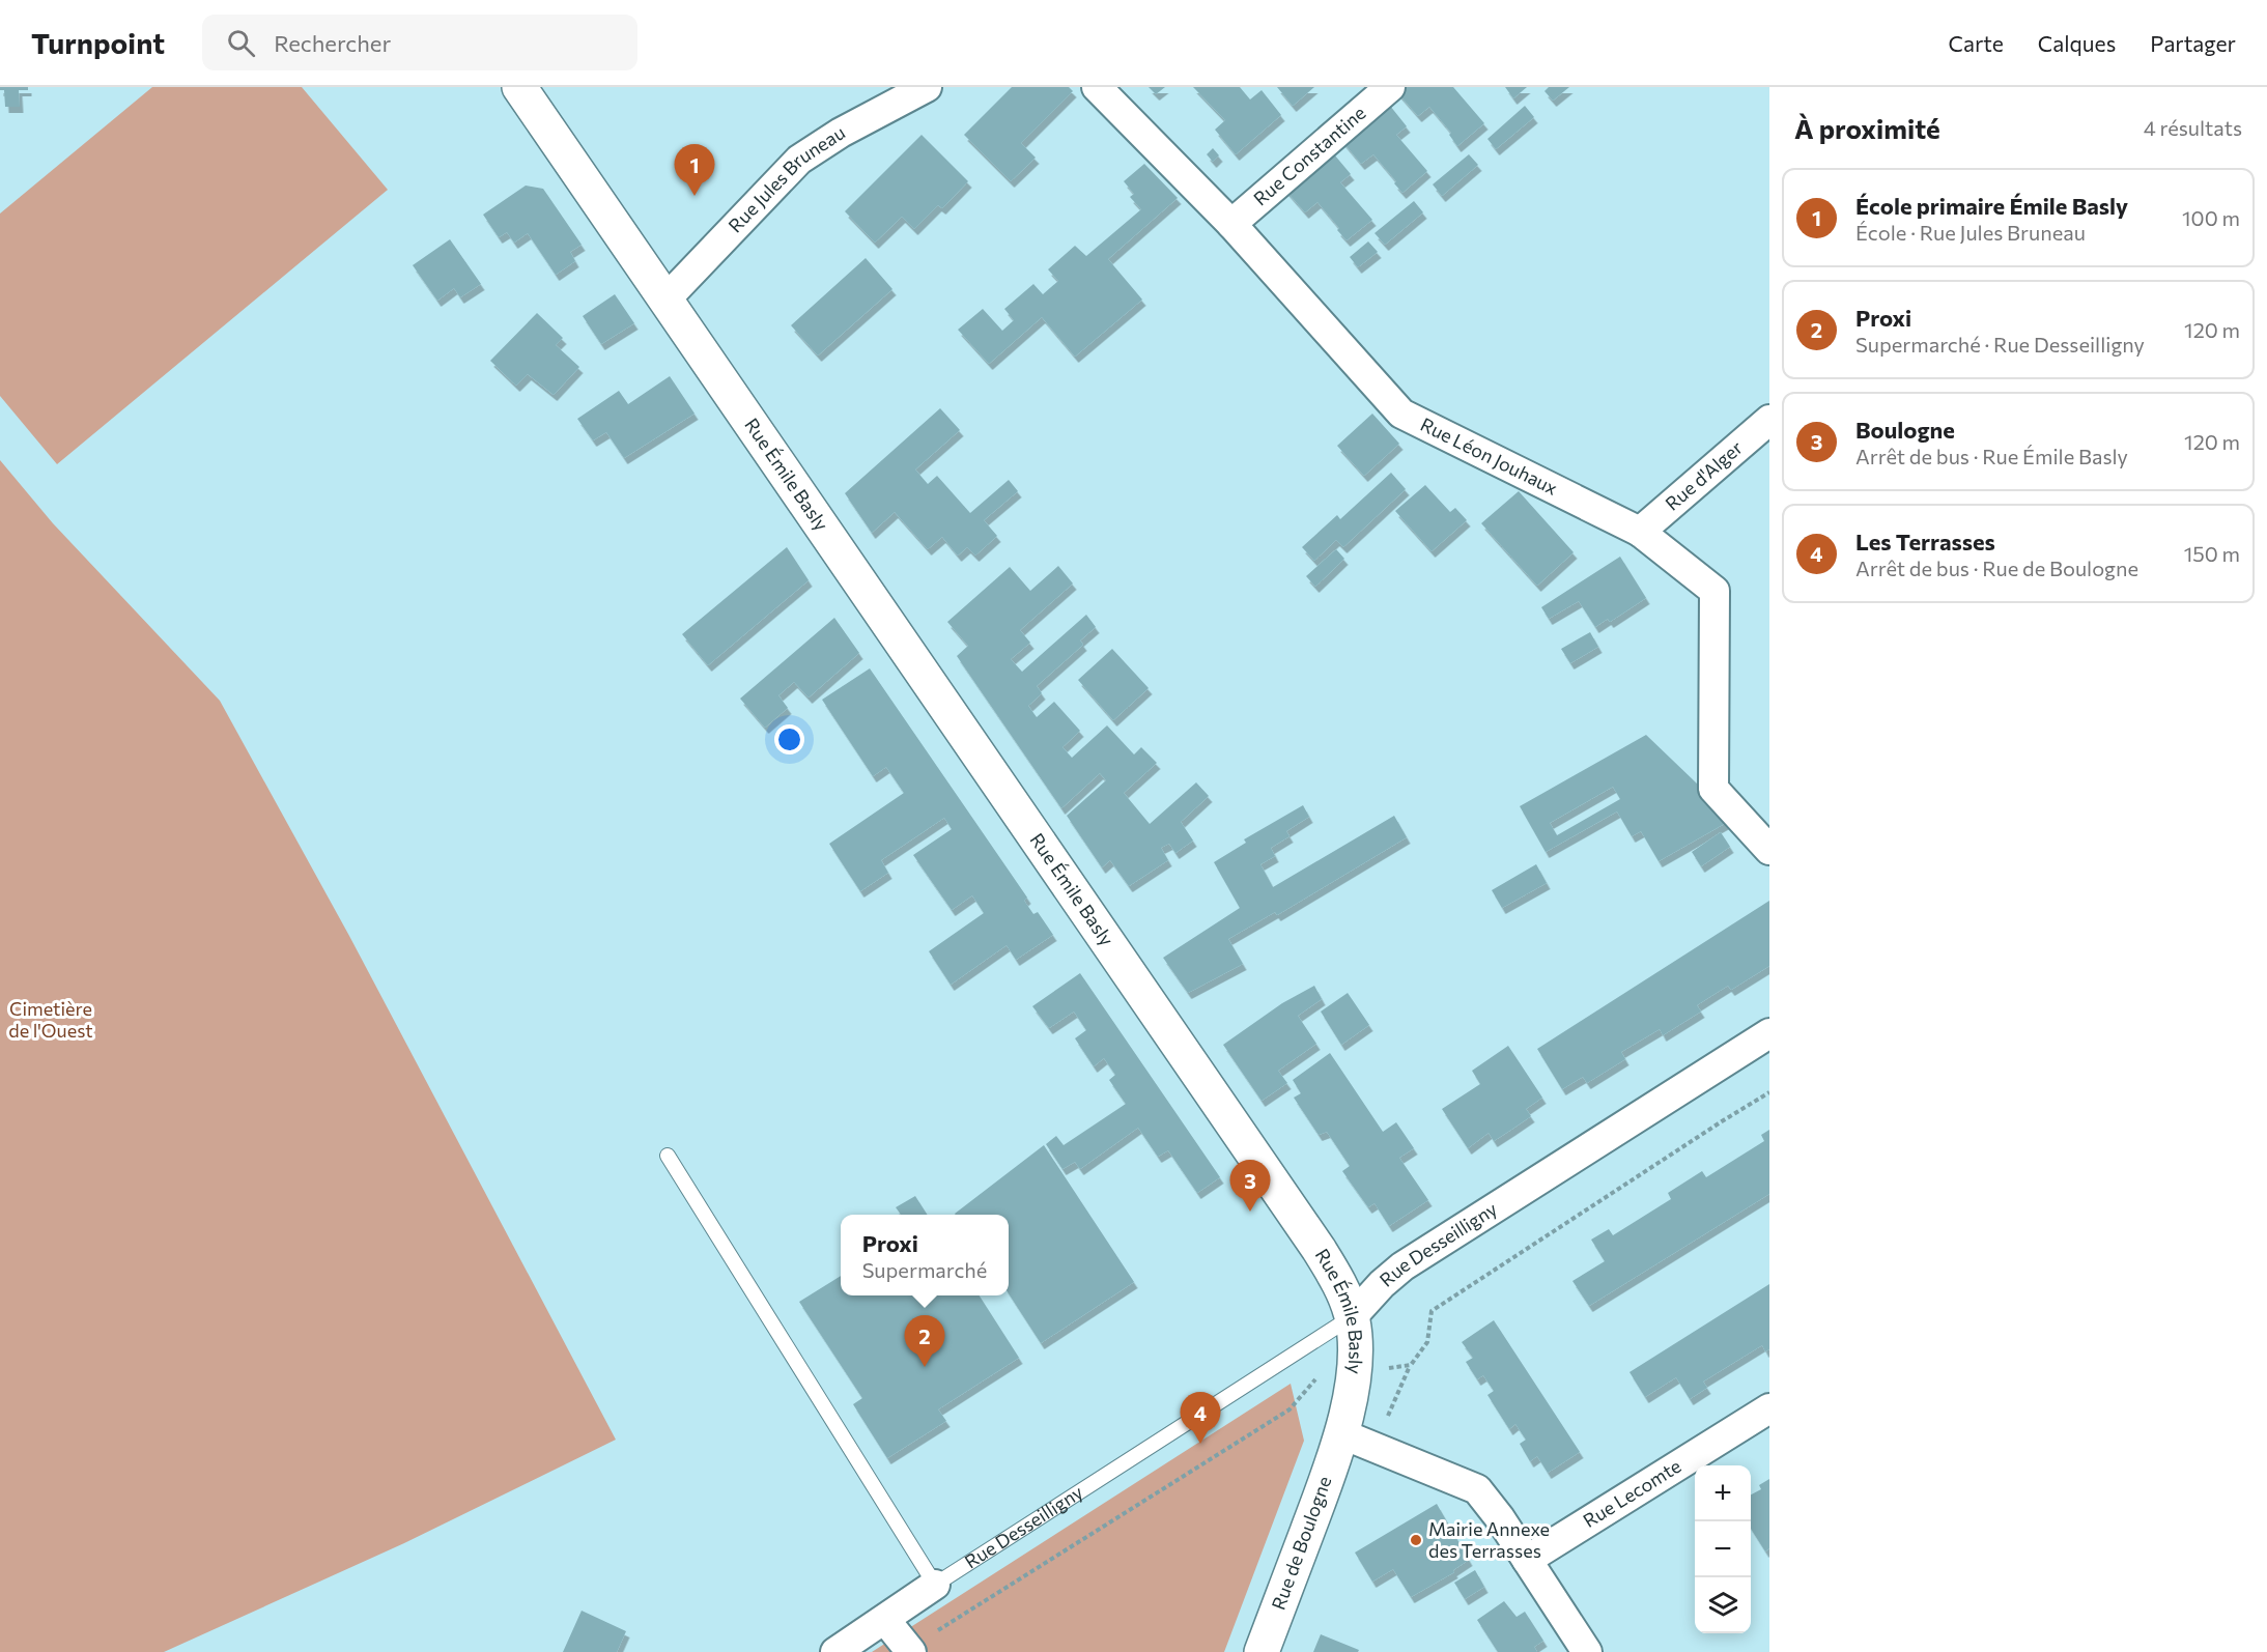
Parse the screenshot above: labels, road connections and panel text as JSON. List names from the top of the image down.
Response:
{
  "streets": {
    "street": [
      "Rue Constantine",
      "Rue Jules Bruneau",
      "Rue Léon Jouhaux",
      "Rue Émile Basly",
      "Rue d'Alger",
      "Rue Desseilligny",
      "Rue Lecomte",
      "Rue de Boulogne"
    ]
  },
  "crossings": [
    ["Rue Constantine", "Rue Léon Jouhaux"],
    ["Rue Jules Bruneau", "Rue Émile Basly"],
    ["Rue Léon Jouhaux", "Rue d'Alger"],
    ["Rue Émile Basly", "Rue Desseilligny"],
    ["Rue Émile Basly", "Rue de Boulogne"]
  ],
  "parks": ["Cimetière de l'Ouest"],
  "places": ["Mairie Annexe des Terrasses"],
  "page": {
    "header": "Turnpoint",
    "search": "Rechercher",
    "nav": ["Carte", "Calques", "Partager"],
    "heading": ["À proximité", "4 résultats"],
    "pins": [
      "1",
      "3",
      "2",
      "4"
    ],
    "list": [
      {
        "mark": "1",
        "name": "École primaire Émile Basly",
        "note": "École · Rue Jules Bruneau",
        "value": "100 m"
      },
      {
        "mark": "2",
        "name": "Proxi",
        "note": "Supermarché · Rue Desseilligny",
        "value": "120 m"
      },
      {
        "mark": "3",
        "name": "Boulogne",
        "note": "Arrêt de bus · Rue Émile Basly",
        "value": "120 m"
      },
      {
        "mark": "4",
        "name": "Les Terrasses",
        "note": "Arrêt de bus · Rue de Boulogne",
        "value": "150 m"
      }
    ],
    "popup": ["Proxi", "Supermarché"],
    "map_buttons": ["+", "−"]
  }
}
